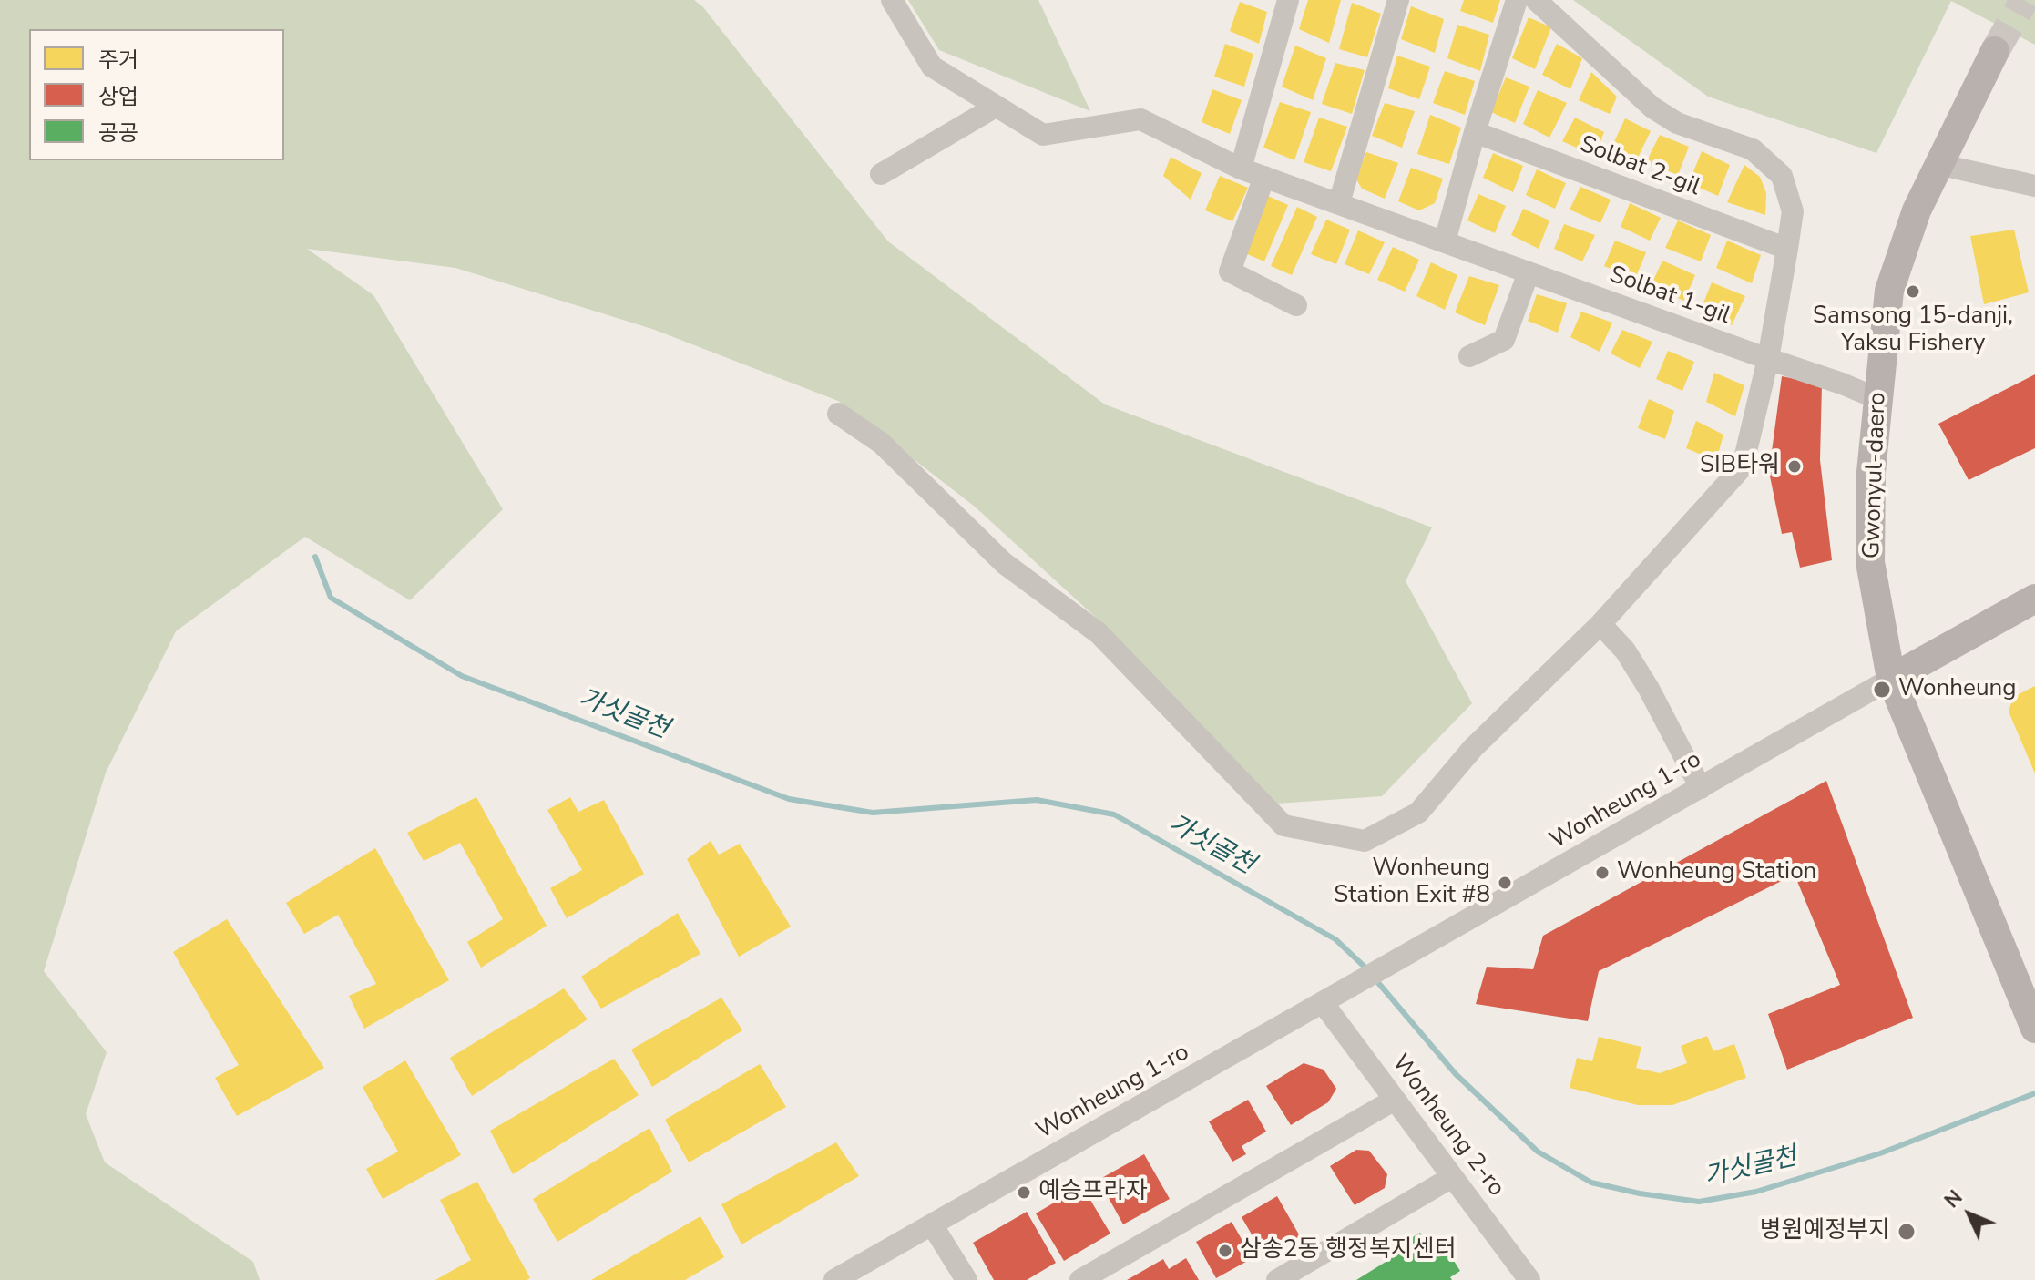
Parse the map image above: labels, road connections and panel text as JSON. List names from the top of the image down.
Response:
{
  "streets": {
    "main road": ["Gwonyul-daero"],
    "street": [
      "Solbat 2-gil",
      "Solbat 1-gil",
      "Wonheung 1-ro",
      "Wonheung 2-ro"
    ]
  },
  "crossings": [
    ["Solbat 1-gil", "Gwonyul-daero"],
    ["Gwonyul-daero", "Wonheung 1-ro"],
    ["Wonheung 1-ro", "Wonheung 2-ro"]
  ],
  "water": ["가싯골천"],
  "places": [
    "Samsong 15-danji, Yaksu Fishery",
    "SIB타워",
    "Wonheung",
    "Wonheung Station",
    "Wonheung Station Exit #8",
    "예승프라자",
    "병원예정부지",
    "삼송2동 행정복지센터"
  ],
  "legend": ["주거", "상업", "공공"],
  "north": "top left"
}
